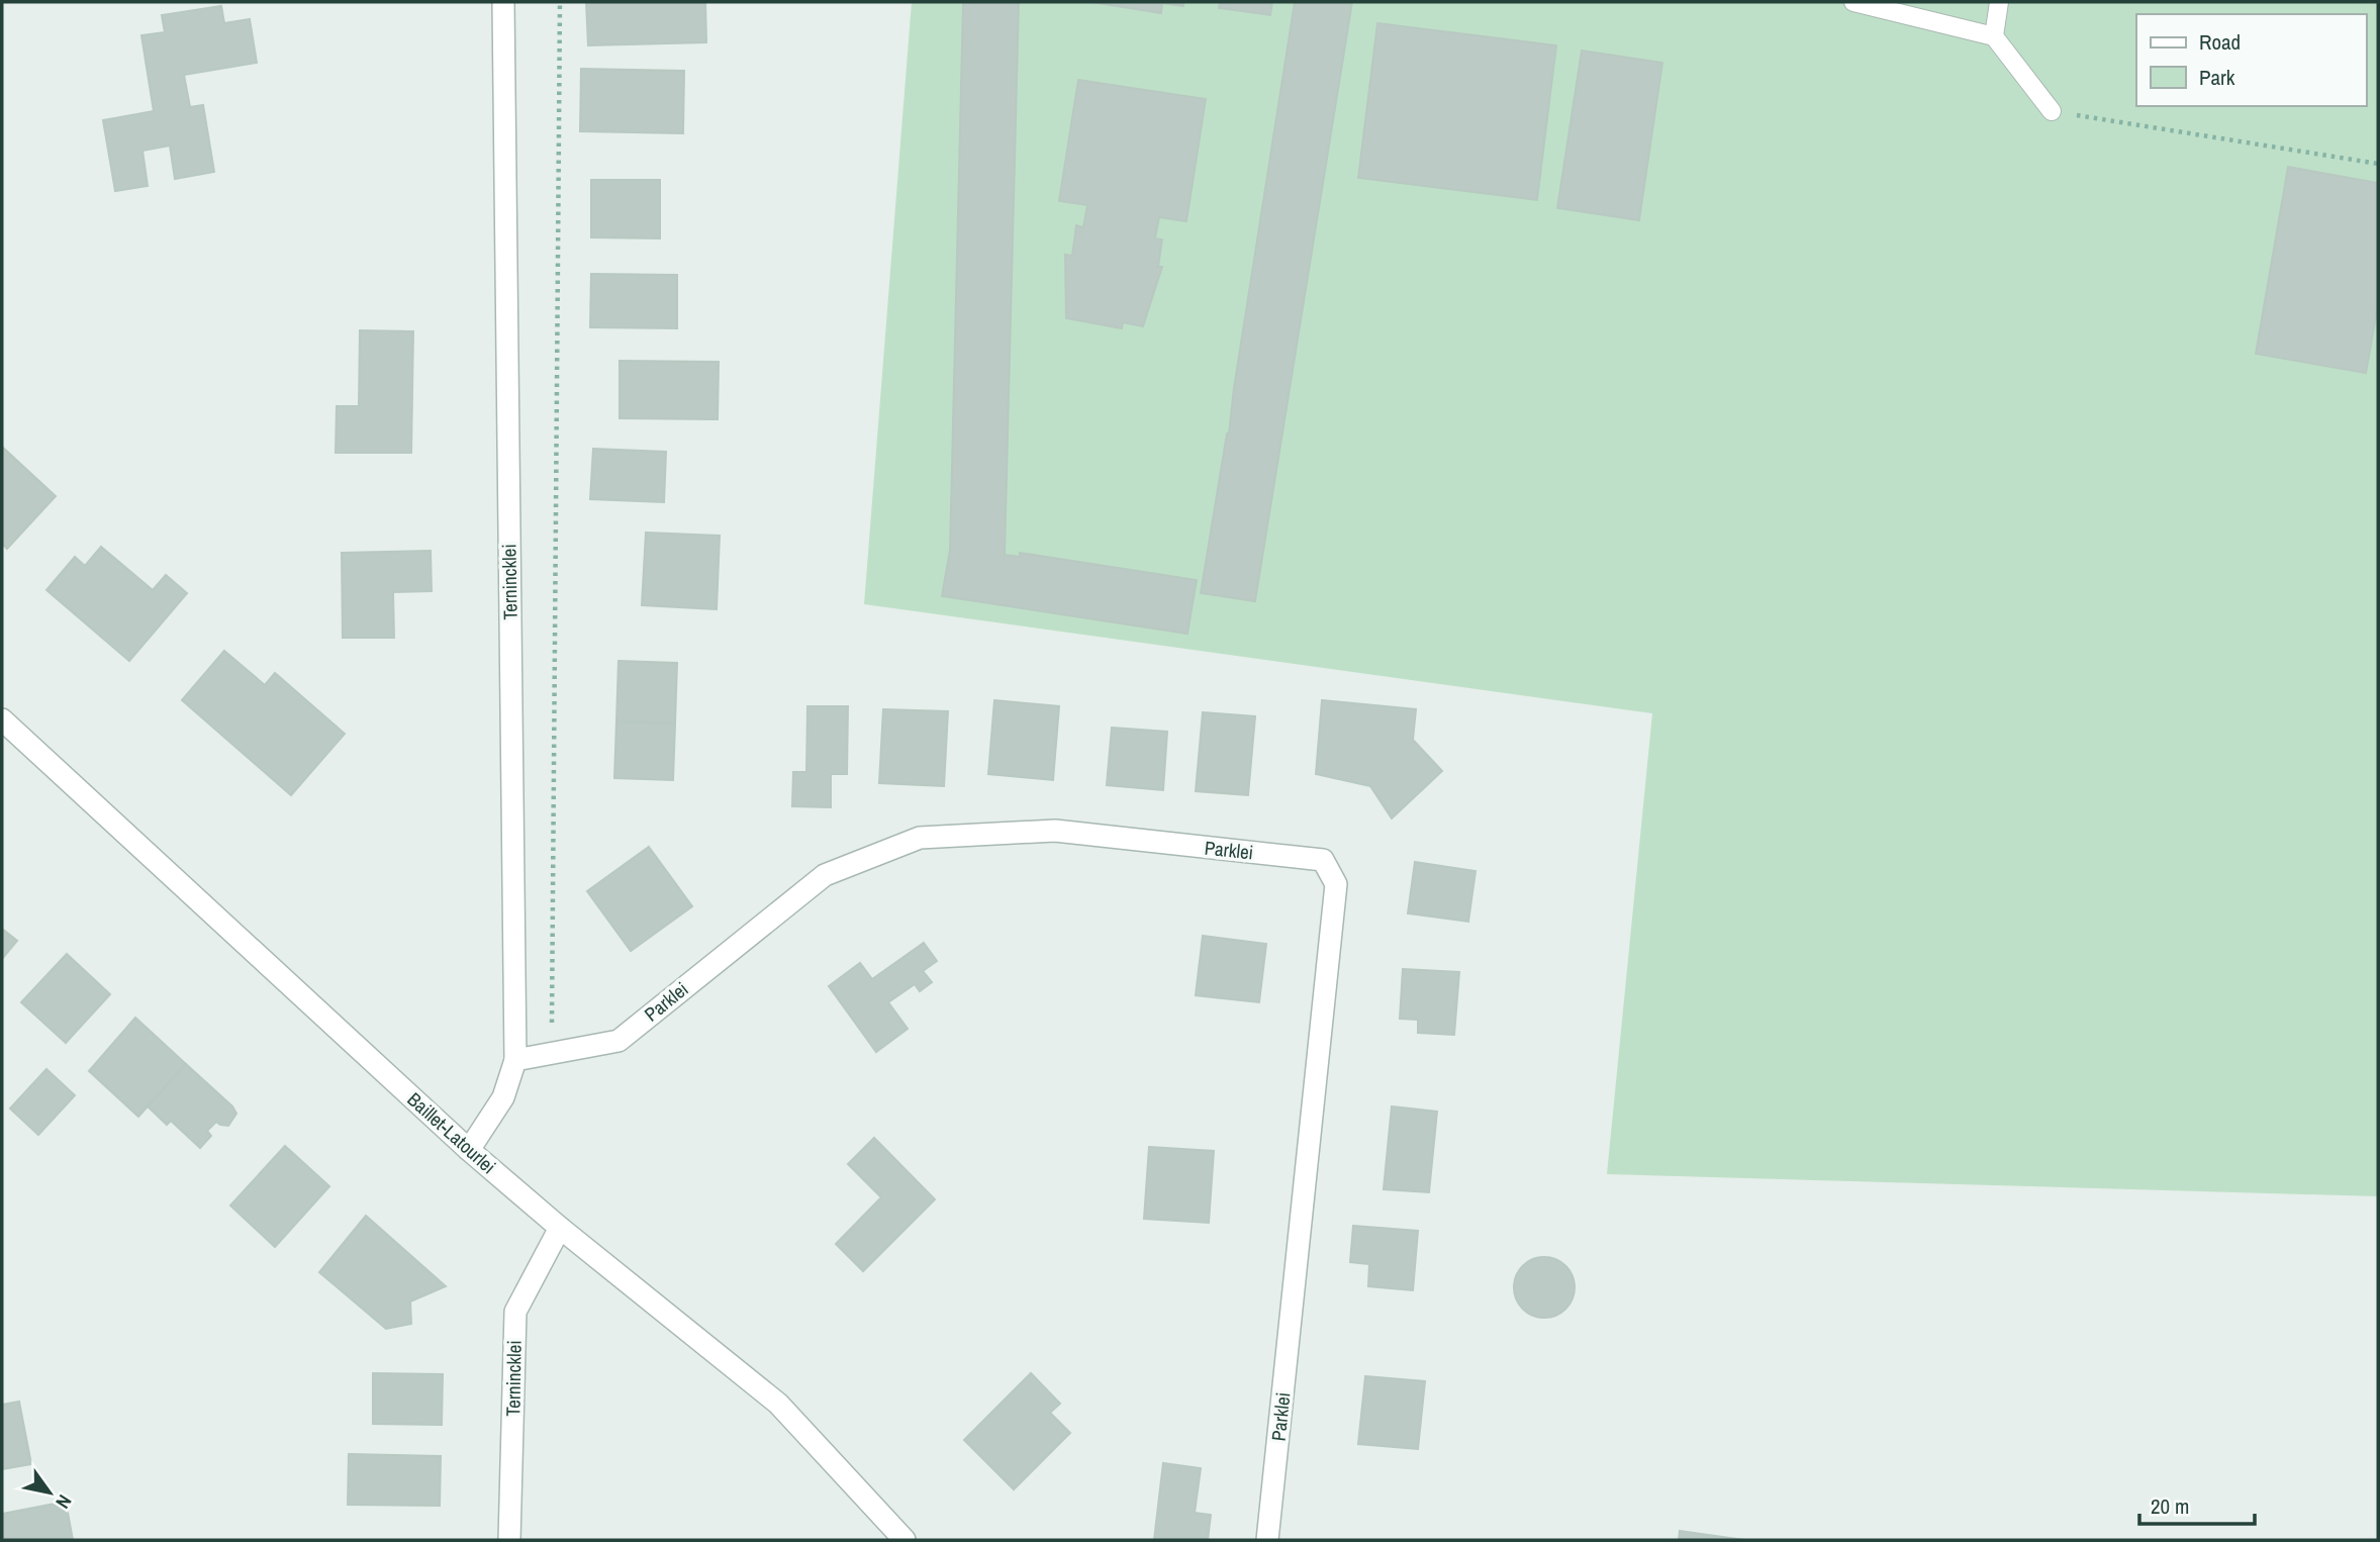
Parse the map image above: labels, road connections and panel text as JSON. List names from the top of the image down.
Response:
{
  "streets": {
    "street": ["Ternincklei", "Parklei", "Baillet-Latourlei"]
  },
  "crossings": [
    ["Ternincklei", "Parklei"],
    ["Ternincklei", "Baillet-Latourlei"]
  ],
  "legend": ["Road", "Park"],
  "scale_bar": "20 m",
  "north": "bottom right"
}
